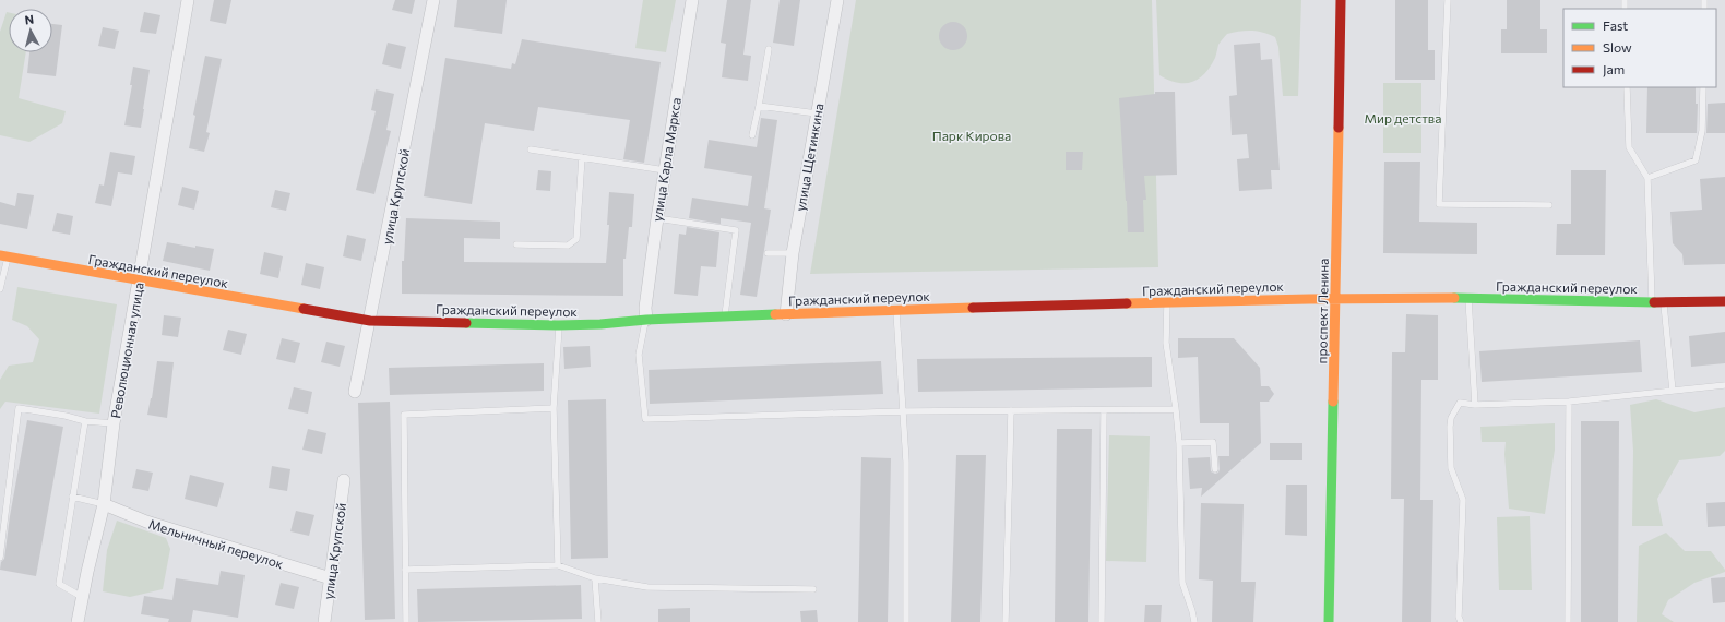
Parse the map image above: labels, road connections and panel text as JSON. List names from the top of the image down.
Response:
{
  "streets": {
    "street": [
      "улица Щетинкина",
      "улица Карла Маркса",
      "улица Крупской",
      "Гражданский переулок",
      "проспект Ленина",
      "Революционная улица",
      "Мельничный переулок"
    ]
  },
  "crossings": [
    ["улица Щетинкина", "Гражданский переулок"],
    ["улица Карла Маркса", "Гражданский переулок"],
    ["улица Крупской", "Гражданский переулок"],
    ["улица Крупской", "Мельничный переулок"],
    ["Гражданский переулок", "проспект Ленина"],
    ["Гражданский переулок", "Революционная улица"],
    ["Революционная улица", "Мельничный переулок"]
  ],
  "parks": ["Мир детства", "Парк Кирова"],
  "legend": ["Fast", "Slow", "Jam"],
  "north": "top"
}
